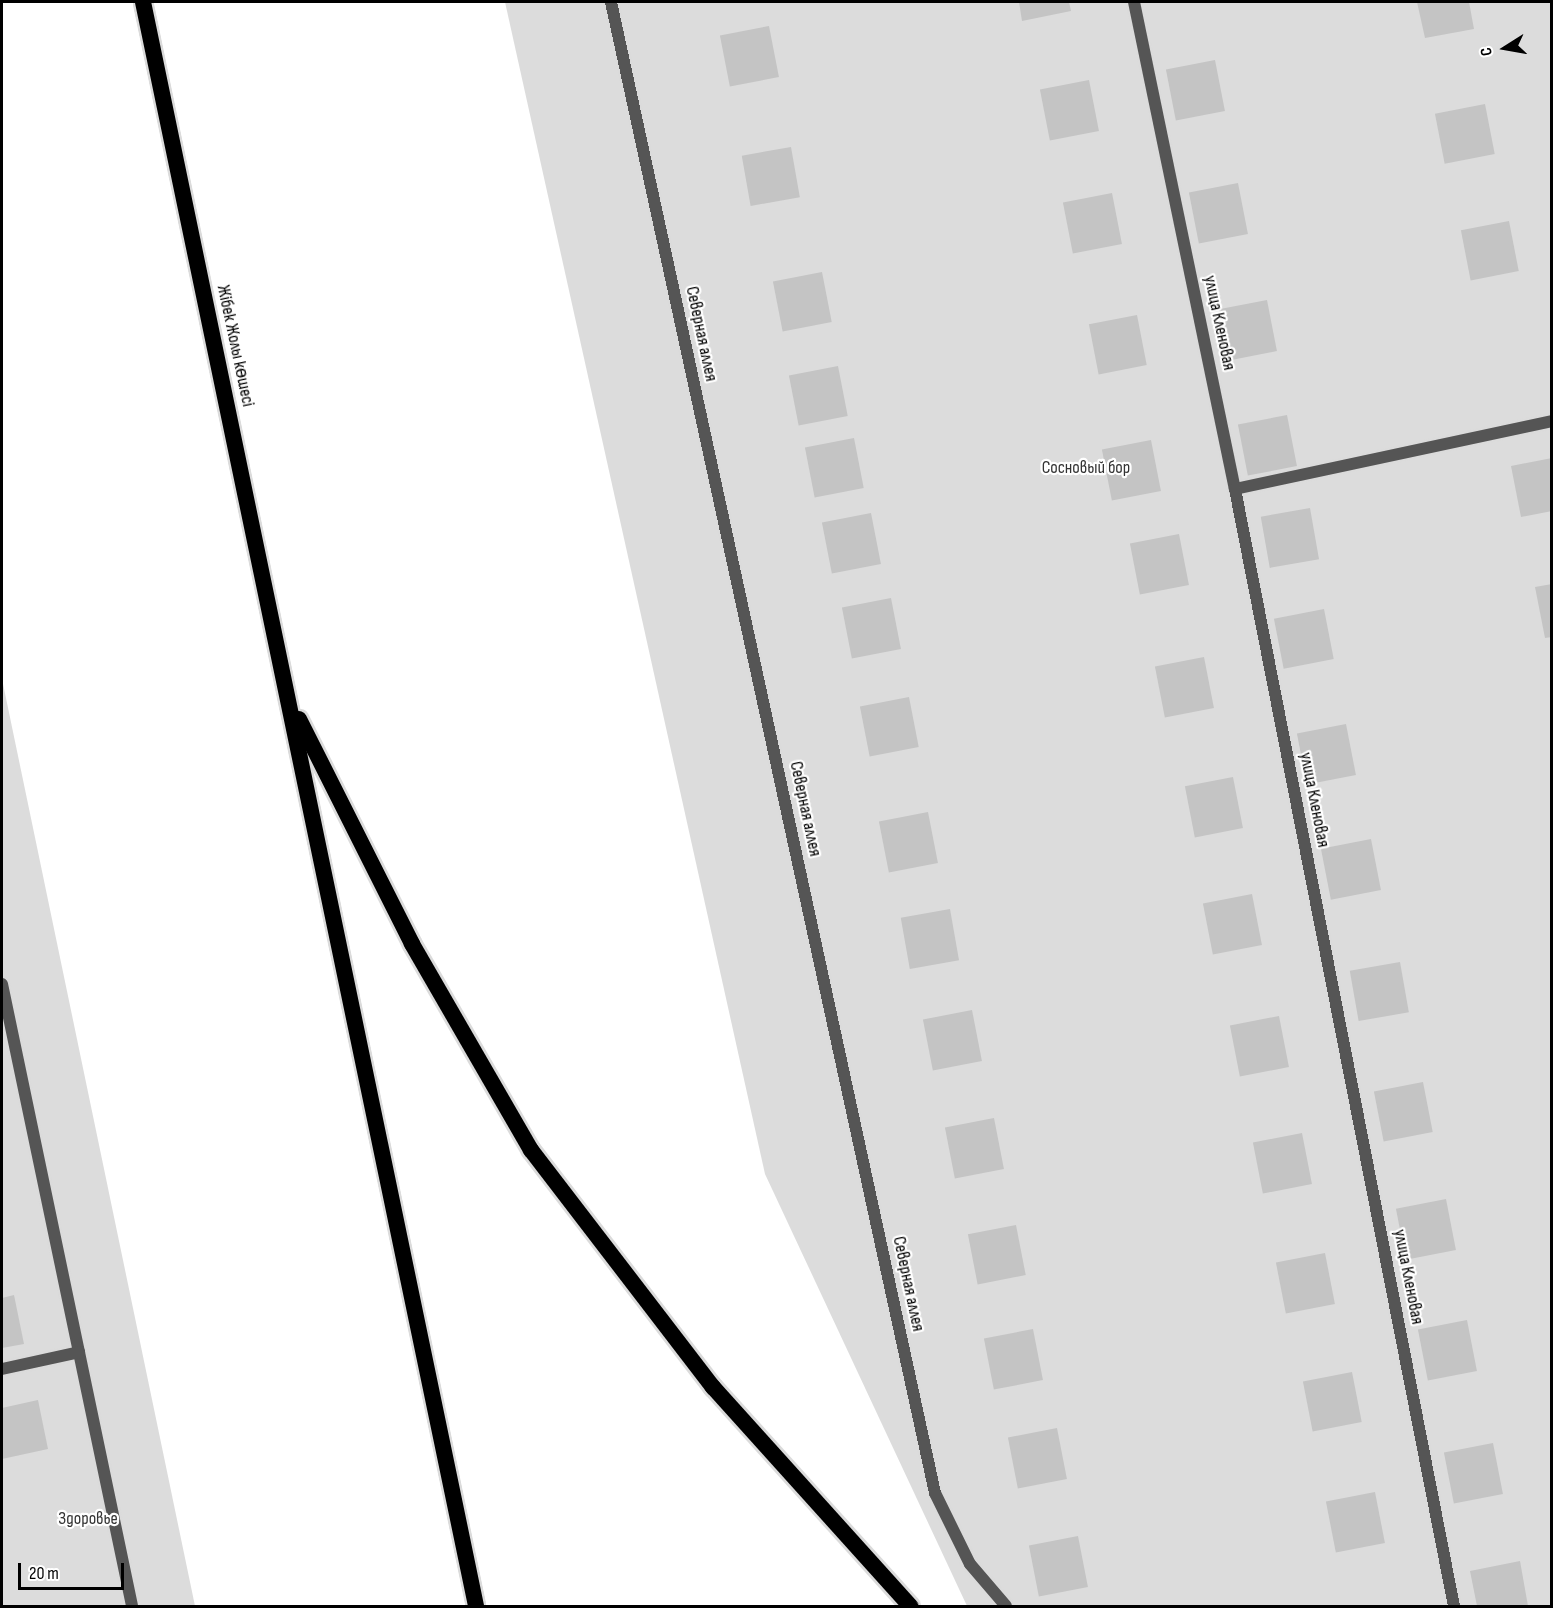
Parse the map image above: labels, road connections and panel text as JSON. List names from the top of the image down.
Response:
{
  "streets": {
    "highway": ["Жібек Жолы көшесі"],
    "street": ["улица Кленовая", "Северная аллея"]
  },
  "parks": ["Сосновый бор", "Здоровье"],
  "scale_bar": "20 m",
  "north": "left"
}
